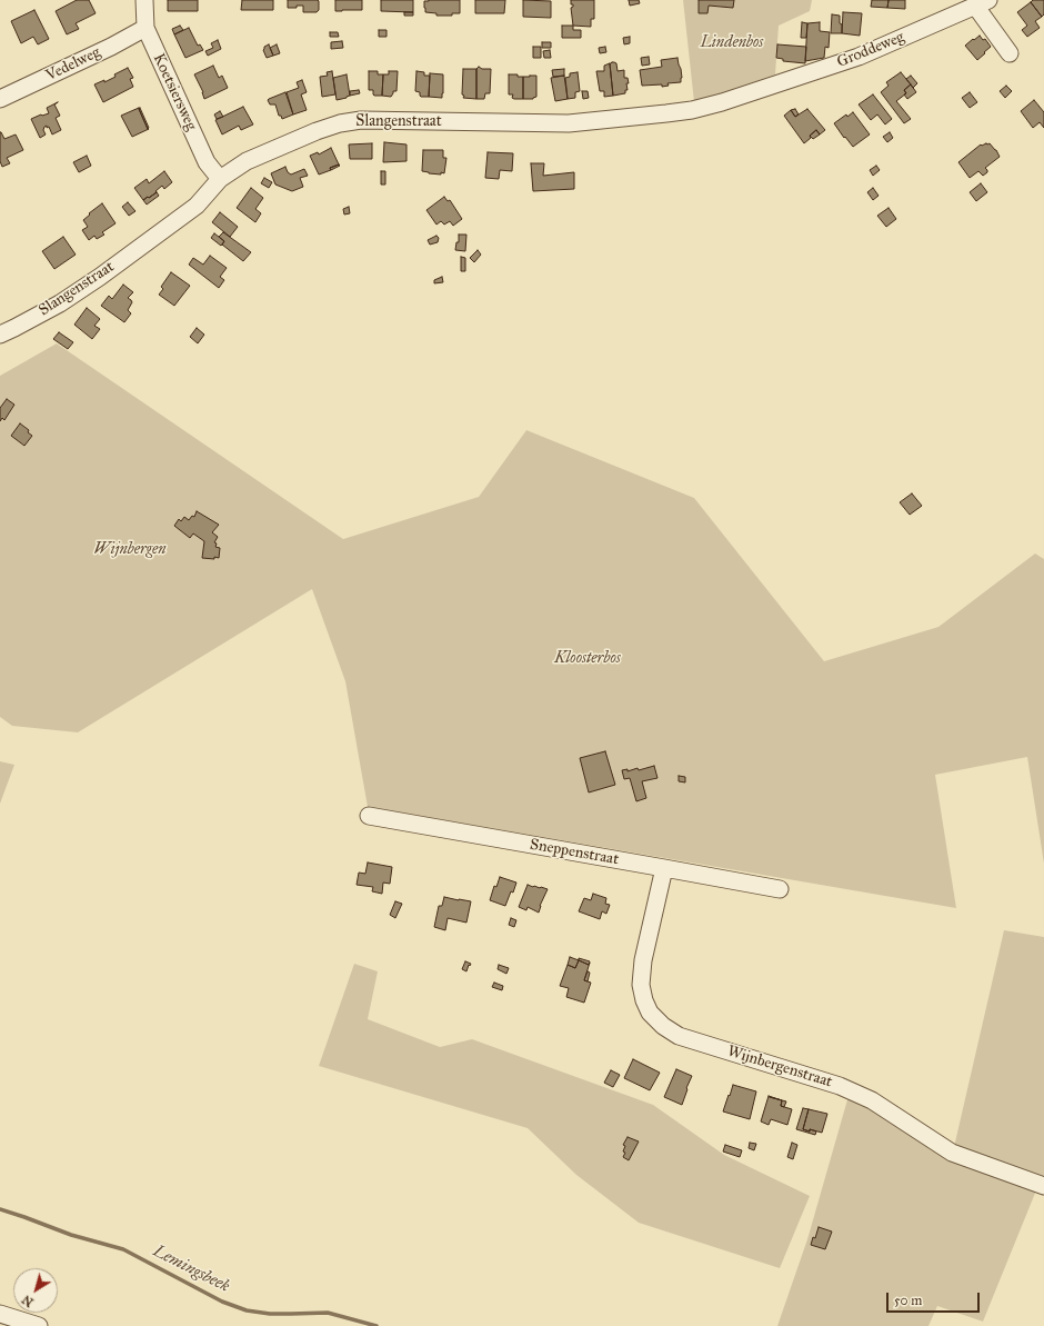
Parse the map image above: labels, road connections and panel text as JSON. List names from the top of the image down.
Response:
{
  "streets": {
    "street": [
      "Groddeweg",
      "Vedelweg",
      "Koetsiersweg",
      "Slangenstraat",
      "Sneppenstraat",
      "Wijnbergenstraat"
    ]
  },
  "crossings": [
    ["Groddeweg", "Slangenstraat"],
    ["Vedelweg", "Koetsiersweg"],
    ["Koetsiersweg", "Slangenstraat"],
    ["Sneppenstraat", "Wijnbergenstraat"]
  ],
  "water": ["Lemingsbeek"],
  "parks": ["Lindenbos", "Wijnbergen", "Kloosterbos"],
  "scale_bar": "50 m",
  "north": "bottom left"
}
